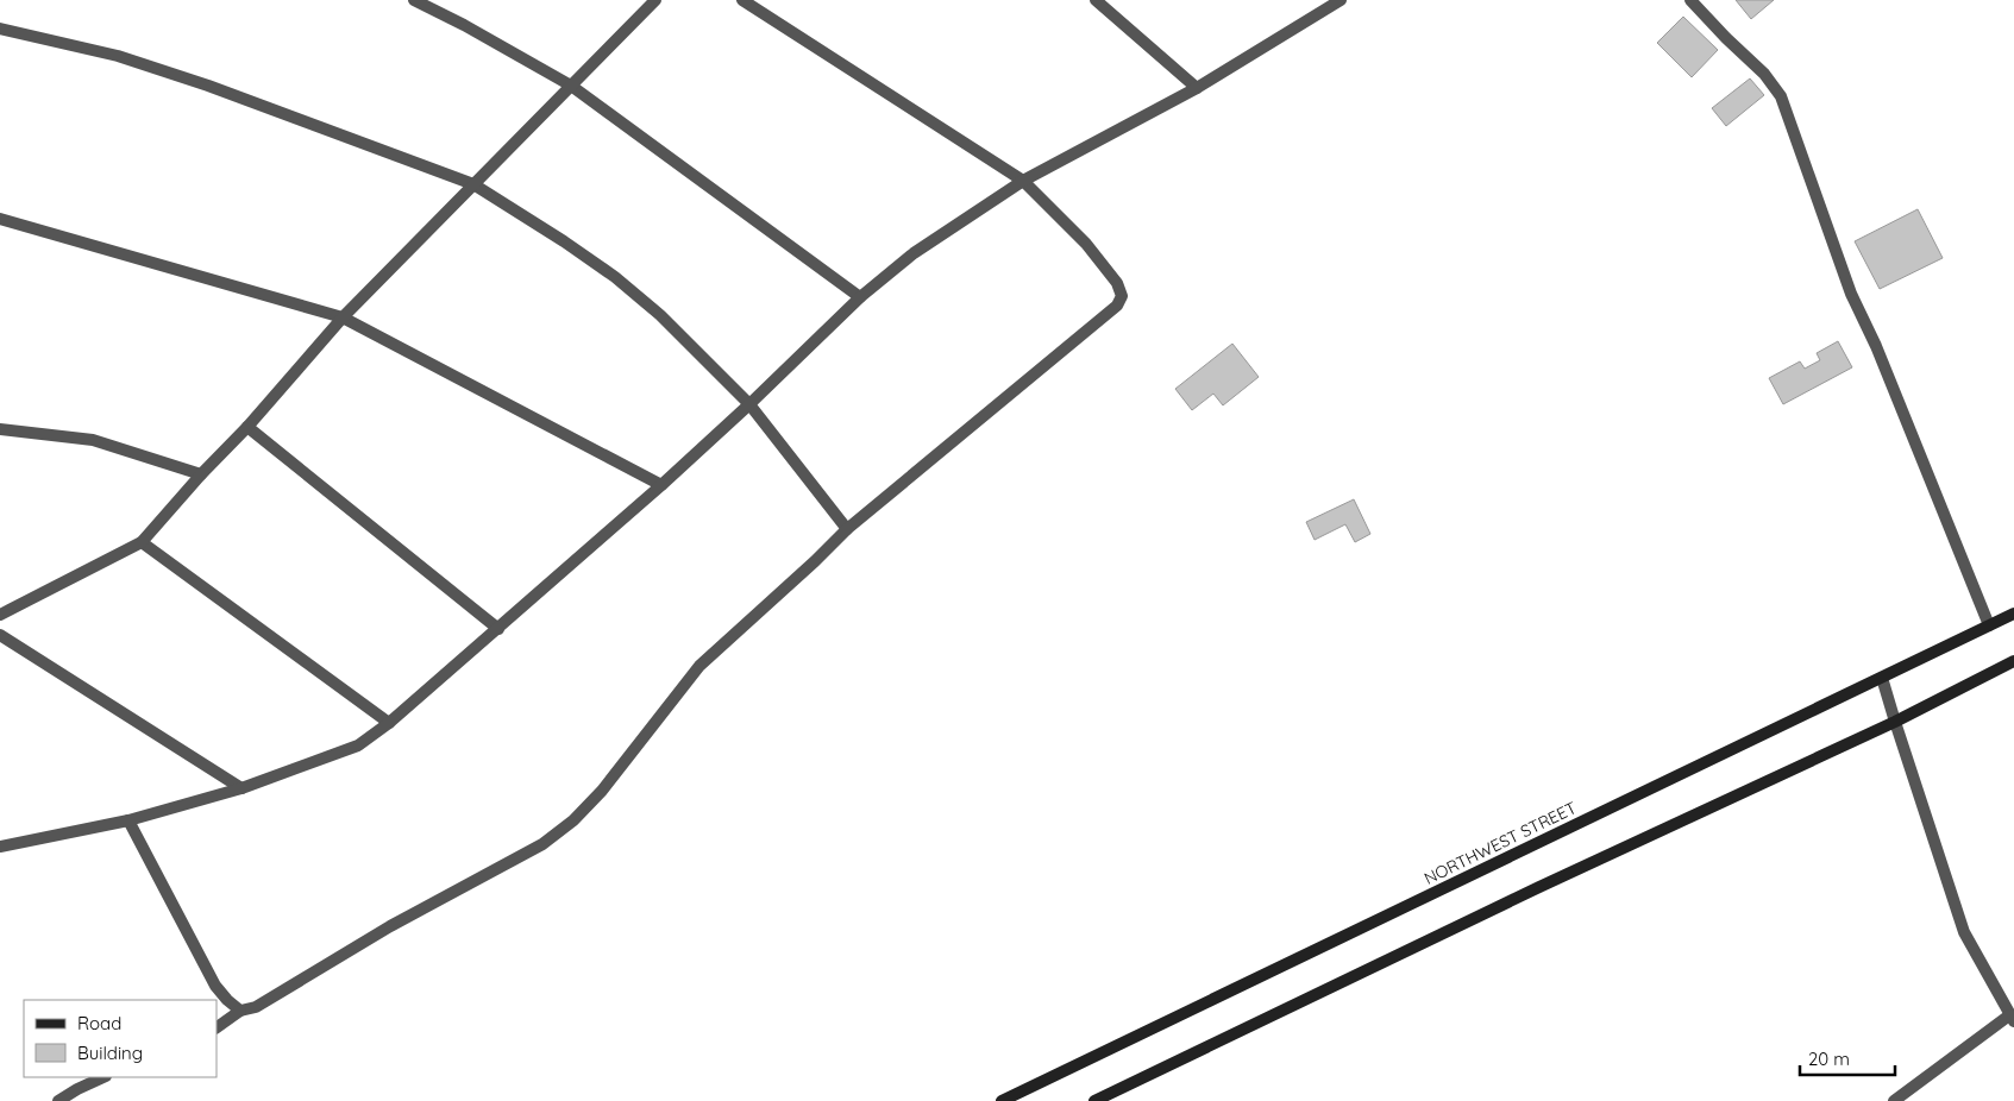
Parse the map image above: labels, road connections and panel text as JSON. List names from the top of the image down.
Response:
{
  "streets": {
    "main road": ["NORTHWEST STREET"]
  },
  "legend": ["Road", "Building"],
  "scale_bar": "20 m"
}
